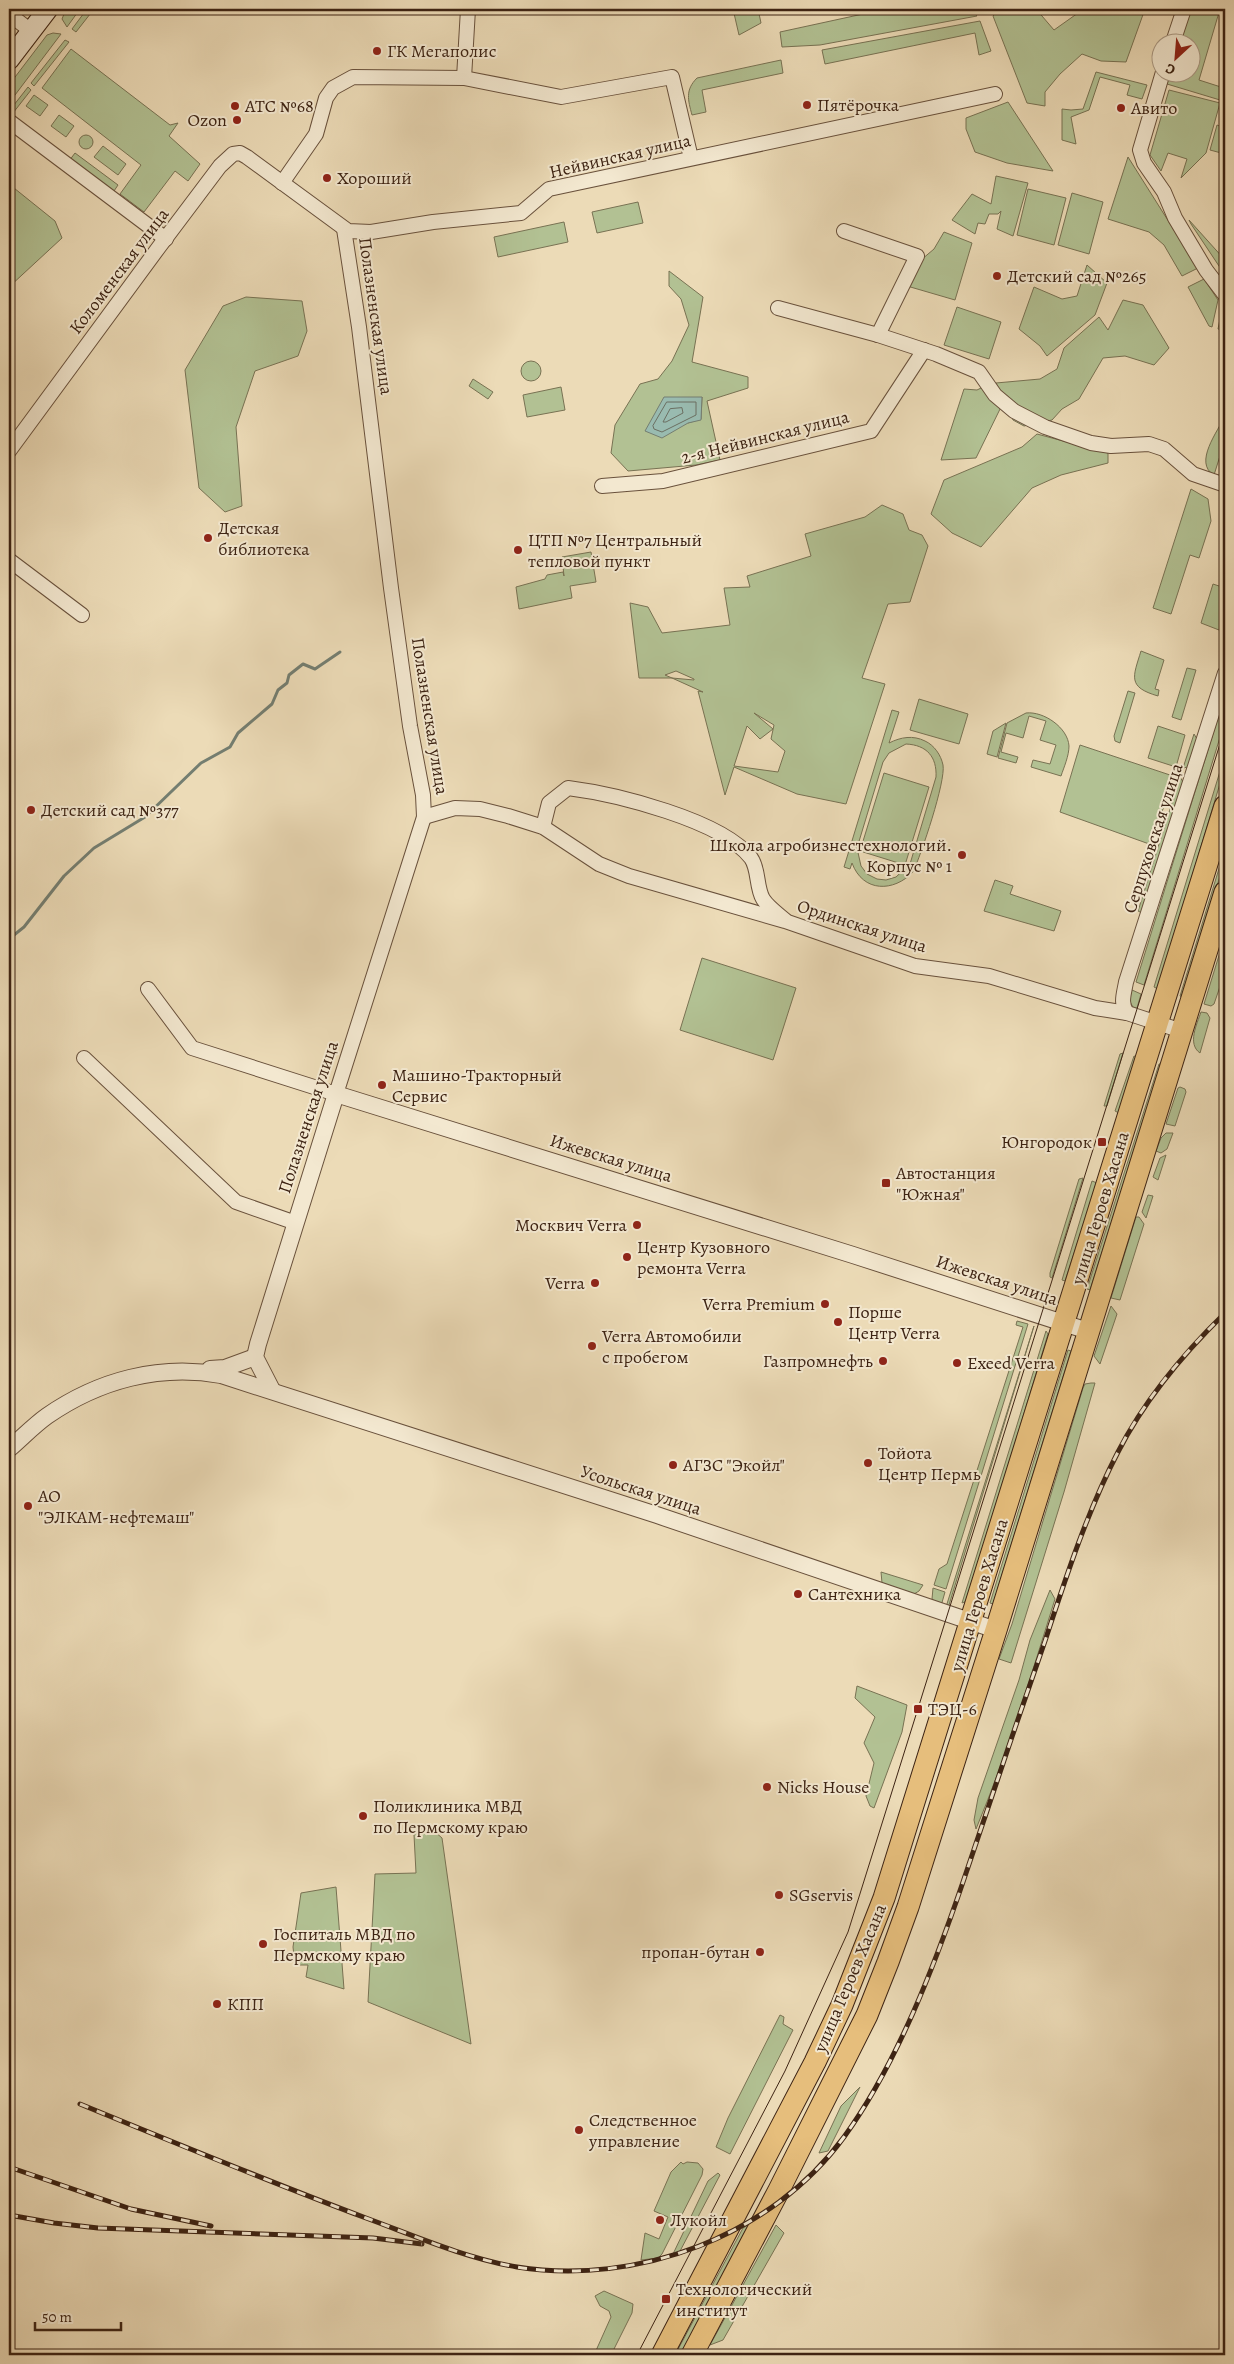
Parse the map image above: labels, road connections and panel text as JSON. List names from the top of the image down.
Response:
{
  "streets": {
    "main road": ["улица Героев Хасана"],
    "street": [
      "Нейвинская улица",
      "Коломенская улица",
      "Полазненская улица",
      "2-я Нейвинская улица",
      "Серпуховская улица",
      "Ординская улица",
      "Ижевская улица",
      "Усольская улица"
    ]
  },
  "crossings": [
    ["Нейвинская улица", "Полазненская улица"],
    ["Полазненская улица", "Ижевская улица"],
    ["Серпуховская улица", "Ординская улица"],
    ["Ординская улица", "улица Героев Хасана"],
    ["Ижевская улица", "улица Героев Хасана"],
    ["улица Героев Хасана", "Усольская улица"]
  ],
  "places": {
    "other": [
      "ГК Мегаполис",
      "Пятёрочка",
      "АТС №68",
      "Авито",
      "Ozon",
      "Хороший",
      "Детский сад №265",
      "Детская библиотека",
      "ЦТП №7 Центральный тепловой пункт",
      "Детский сад №377",
      "Школа агробизнестехнологий. Корпус № 1",
      "Машино-Тракторный Сервис",
      "Москвич Verra",
      "Центр Кузовного ремонта Verra",
      "Verra",
      "Verra Premium",
      "Порше Центр Verra",
      "Verra Автомобили с пробегом",
      "Газпромнефть",
      "Exeed Verra",
      "Тойота Центр Пермь",
      "АГЗС \"Экойл\"",
      "АО \"ЭЛКАМ-нефтемаш\"",
      "Сантехника",
      "Nicks House",
      "Поликлиника МВД по Пермскому краю",
      "SGservis",
      "Госпиталь МВД по Пермскому краю",
      "пропан-бутан",
      "КПП",
      "Следственное управление",
      "Лукойл"
    ],
    "transit": [
      "Юнгородок",
      "Автостанция \"Южная\"",
      "ТЭЦ-6",
      "Технологический институт"
    ]
  },
  "scale_bar": "50 m",
  "north": "bottom left"
}
